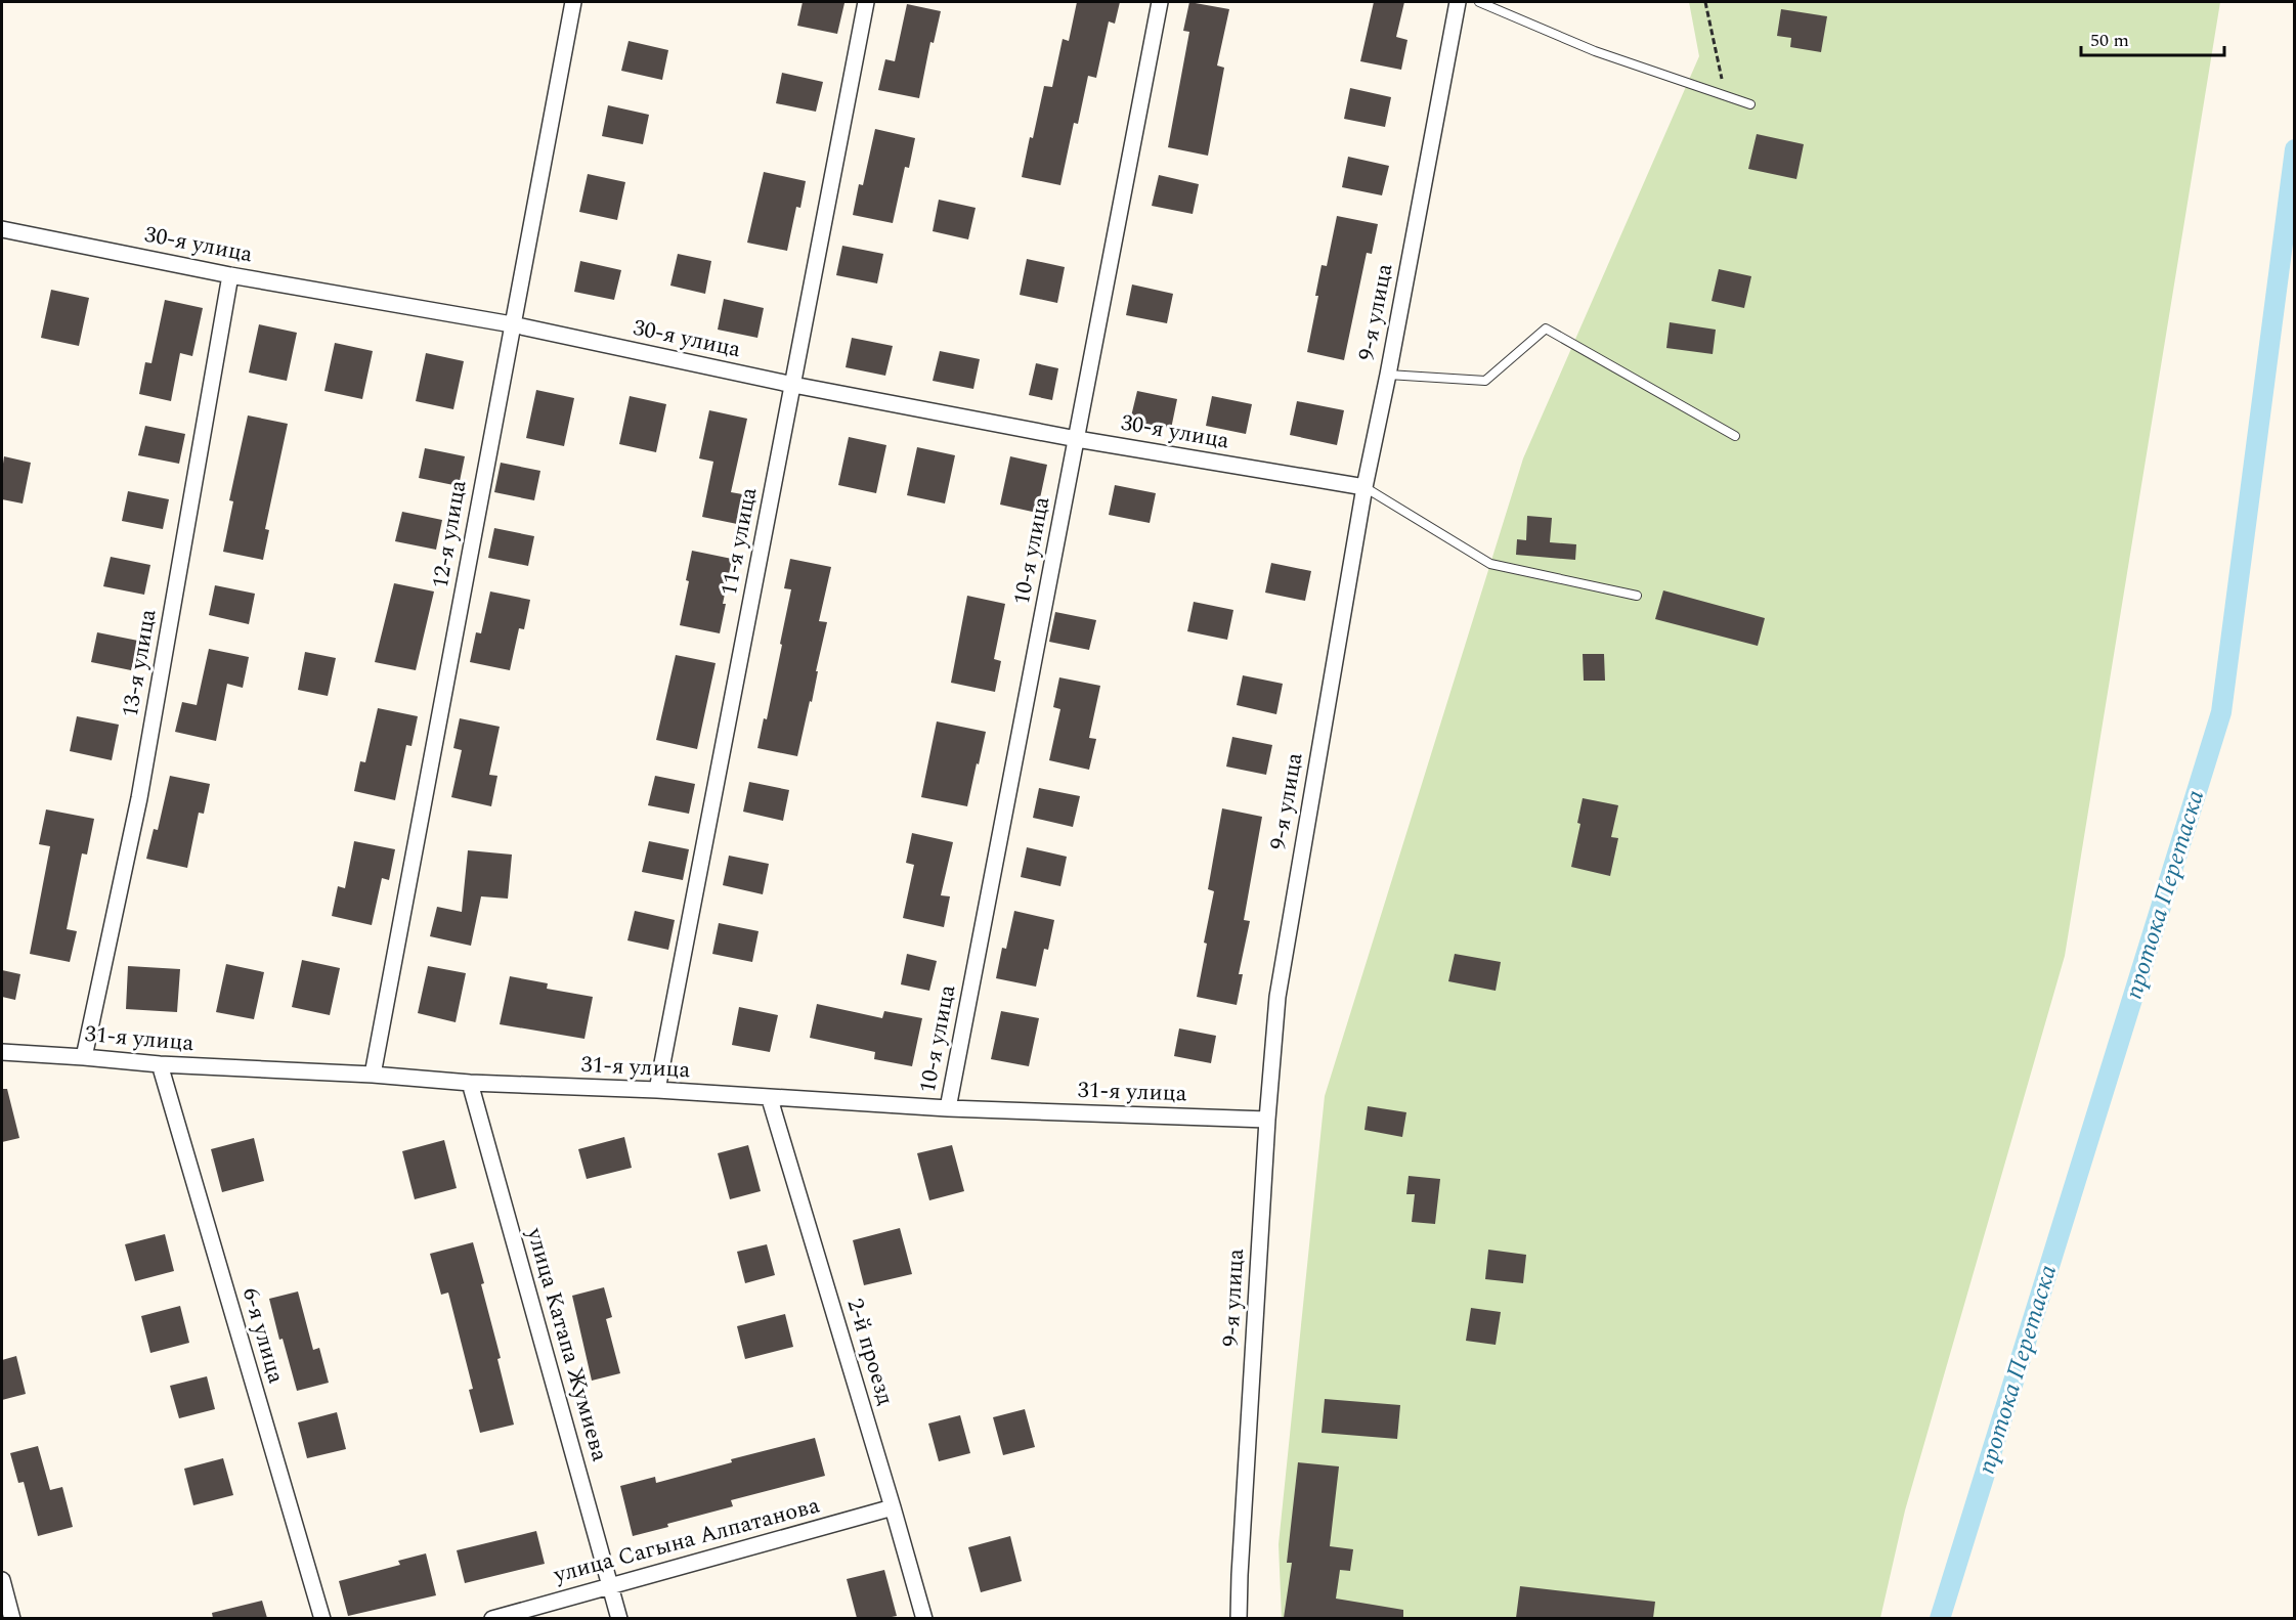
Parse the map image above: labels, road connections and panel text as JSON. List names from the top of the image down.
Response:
{
  "streets": {
    "street": [
      "30-я улица",
      "9-я улица",
      "12-я улица",
      "11-я улица",
      "10-я улица",
      "13-я улица",
      "31-я улица",
      "6-я улица",
      "улица Катапа Жумиева",
      "2-й проезд",
      "улица Сагына Алпатанова"
    ]
  },
  "crossings": [
    ["30-я улица", "9-я улица"],
    ["30-я улица", "12-я улица"],
    ["30-я улица", "11-я улица"],
    ["30-я улица", "10-я улица"],
    ["30-я улица", "13-я улица"],
    ["9-я улица", "31-я улица"],
    ["12-я улица", "31-я улица"],
    ["11-я улица", "31-я улица"],
    ["10-я улица", "31-я улица"],
    ["13-я улица", "31-я улица"],
    ["31-я улица", "6-я улица"],
    ["31-я улица", "улица Катапа Жумиева"],
    ["31-я улица", "2-й проезд"],
    ["улица Катапа Жумиева", "улица Сагына Алпатанова"],
    ["2-й проезд", "улица Сагына Алпатанова"]
  ],
  "water": ["протока Перетаска"],
  "scale_bar": "50 m"
}
